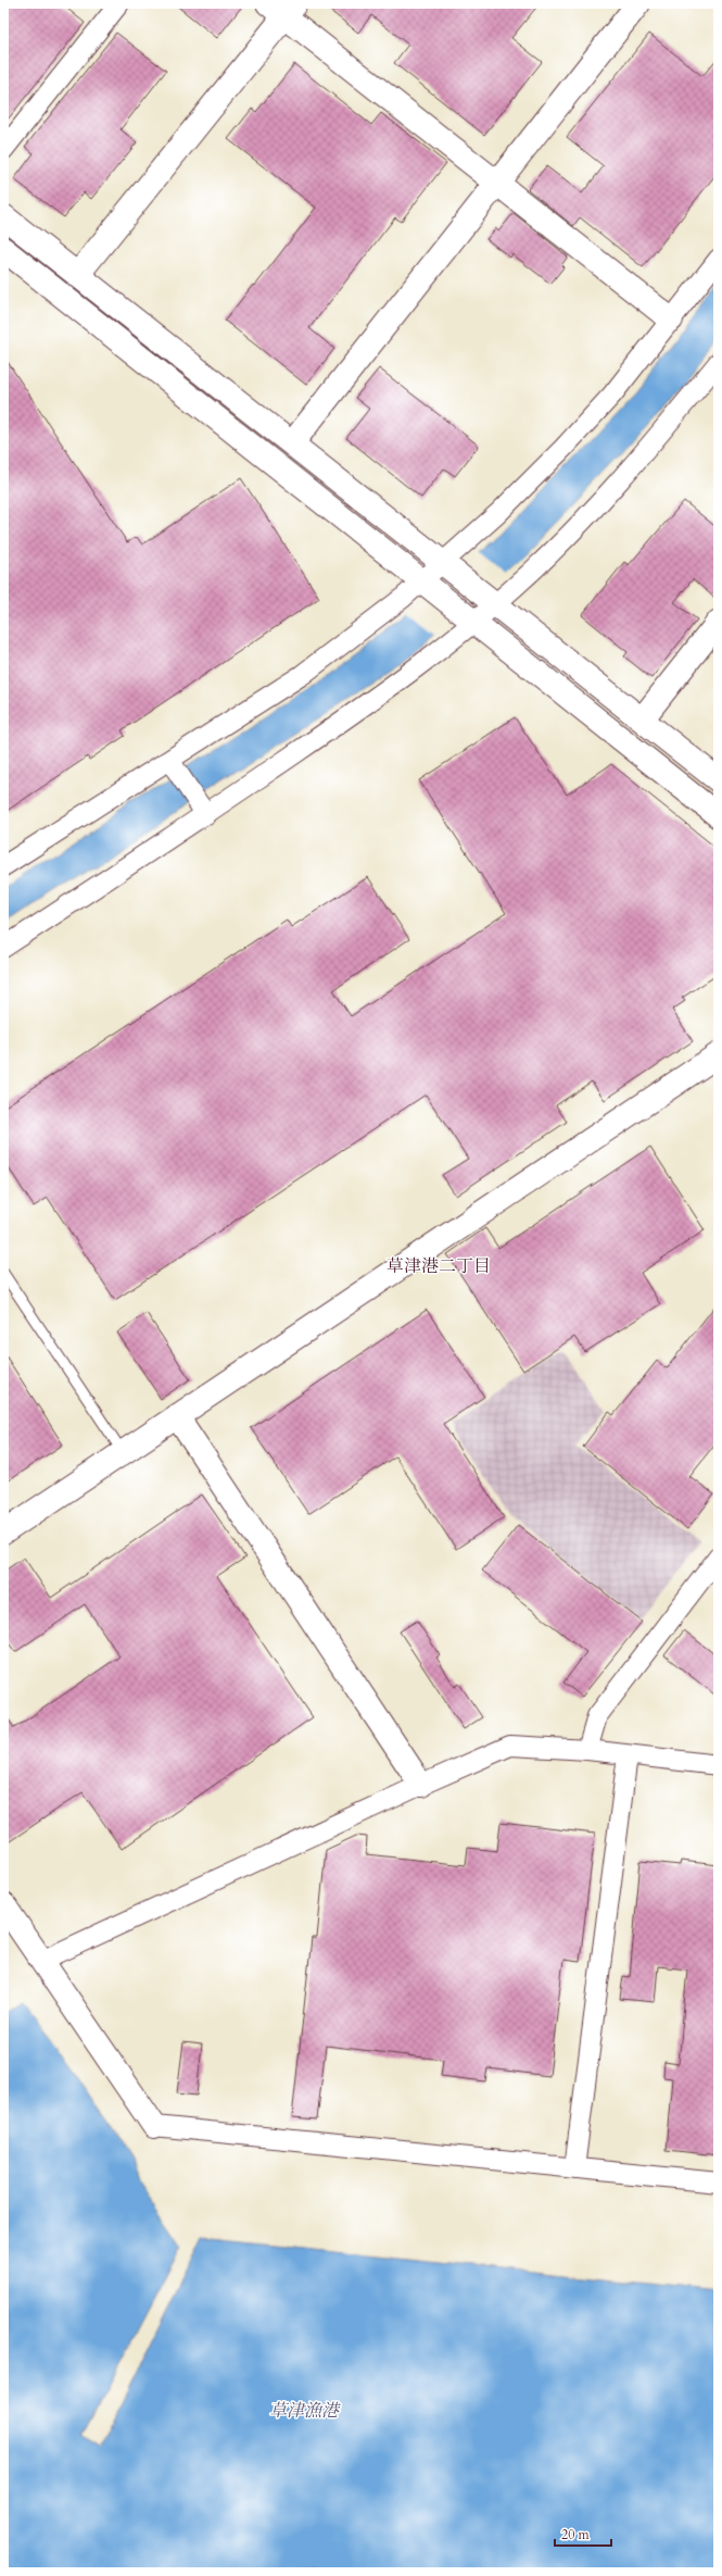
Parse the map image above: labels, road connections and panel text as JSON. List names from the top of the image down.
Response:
{
  "districts": ["草津港二丁目"],
  "water": ["草津漁港"],
  "scale_bar": "20 m"
}
